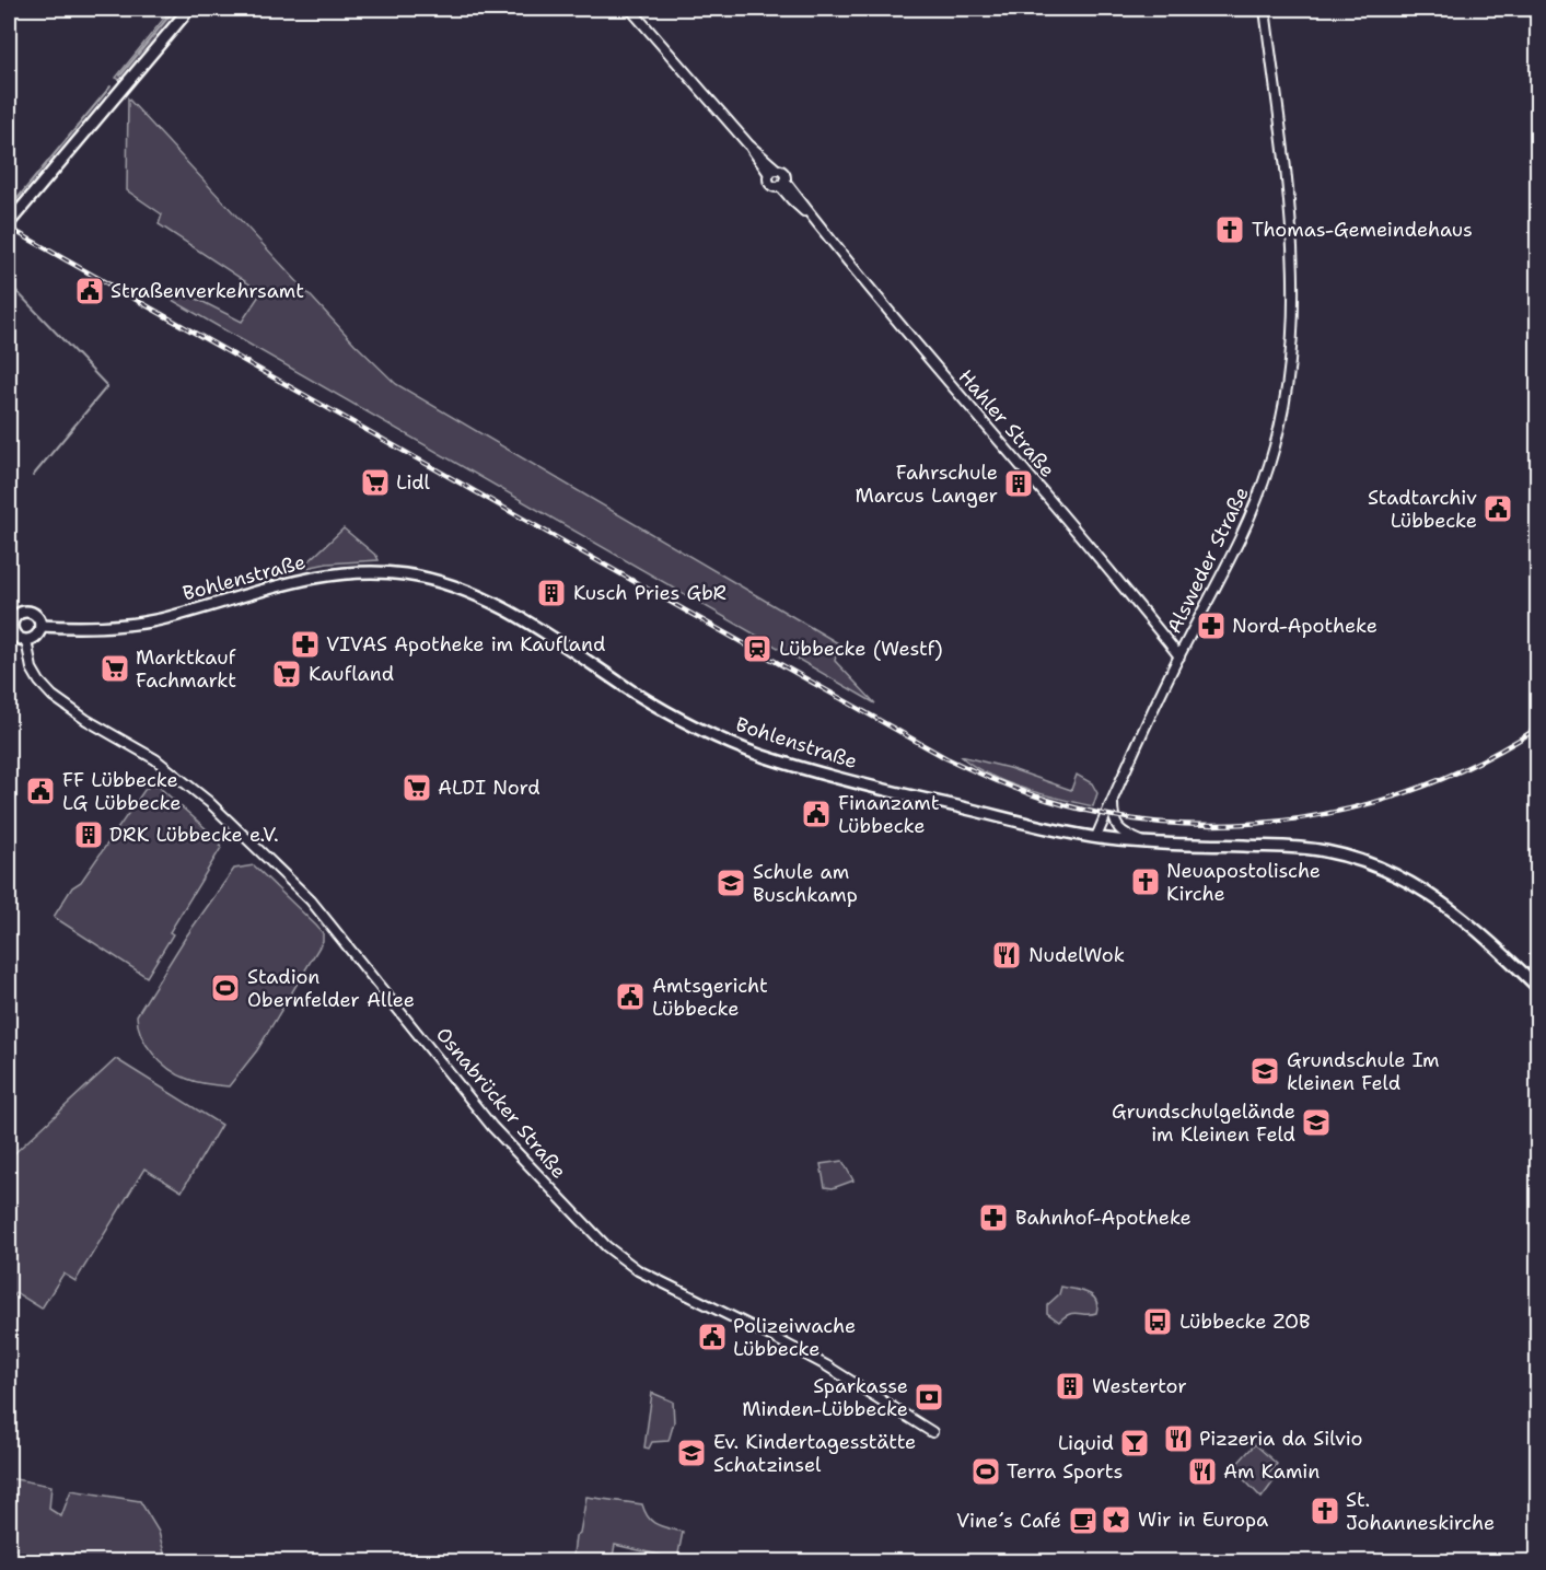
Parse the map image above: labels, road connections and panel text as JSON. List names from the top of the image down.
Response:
{
  "streets": {
    "main road": ["Bohlenstraße"],
    "street": ["Hahler Straße", "Alsweder Straße", "Osnabrücker Straße"]
  },
  "crossings": [
    ["Hahler Straße", "Alsweder Straße"],
    ["Alsweder Straße", "Bohlenstraße"],
    ["Bohlenstraße", "Osnabrücker Straße"]
  ],
  "places": {
    "church": ["Thomas-Gemeindehaus", "Neuapostolische Kirche", "St. Johanneskirche"],
    "public building": [
      "Straßenverkehrsamt",
      "Stadtarchiv Lübbecke",
      "FF Lübbecke LG Lübbecke",
      "Finanzamt Lübbecke",
      "Amtsgericht Lübbecke",
      "Polizeiwache Lübbecke"
    ],
    "supermarket": [
      "Lidl",
      "Marktkauf Fachmarkt",
      "Kaufland",
      "ALDI Nord"
    ],
    "building": [
      "Fahrschule Marcus Langer",
      "Kusch Pries GbR",
      "DRK Lübbecke e.V.",
      "Westertor"
    ],
    "pharmacy": ["Nord-Apotheke", "VIVAS Apotheke im Kaufland", "Bahnhof-Apotheke"],
    "station": ["Lübbecke (Westf)"],
    "school or university": [
      "Schule am Buschkamp",
      "Grundschule Im kleinen Feld",
      "Grundschulgelände im Kleinen Feld",
      "Ev. Kindertagesstätte Schatzinsel"
    ],
    "restaurant": ["NudelWok", "Pizzeria da Silvio", "Am Kamin"],
    "sports": ["Stadion Obernfelder Allee", "Terra Sports"],
    "bus stop": ["Lübbecke ZOB"],
    "bank": ["Sparkasse Minden-Lübbecke"],
    "bar": ["Liquid"],
    "place": ["Wir in Europa"],
    "cafe": ["Vine´s Café"]
  }
}
